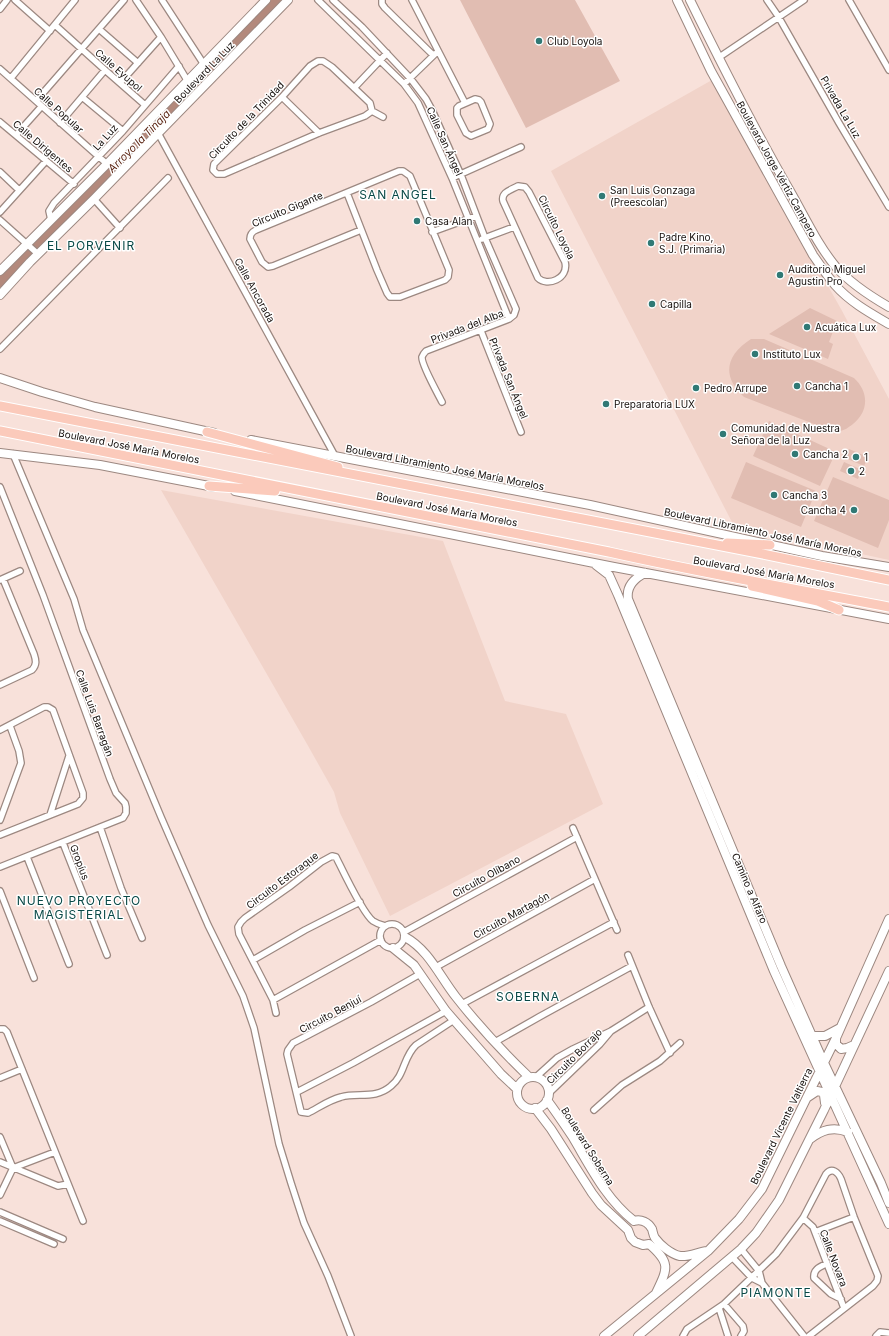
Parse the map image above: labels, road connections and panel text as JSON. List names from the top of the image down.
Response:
{
  "streets": {
    "main road": ["Boulevard José María Morelos"],
    "street": [
      "Calle Eyupol",
      "Boulevard La Luz",
      "Privada La Luz",
      "Calle Popular",
      "Circuito de la Trinidad",
      "La Luz",
      "Calle San Ángel",
      "Calle Dirigentes",
      "Boulevard Jorge Vértiz Campero",
      "Circuito Gigante",
      "Circuito Loyola",
      "Calle Ancorada",
      "Privada del Alba",
      "Privada San Ángel",
      "Boulevard Libramiento José María Morelos",
      "Calle Luis Barragán",
      "Gropíus",
      "Circuito Olíbano",
      "Circuito Estoraque",
      "Camino a Alfaro",
      "Circuito Martagón",
      "Circuito Benjuí",
      "Circuito Borrajo",
      "Boulevard Vicente Valtierra",
      "Boulevard Soberna",
      "Calle Novara"
    ]
  },
  "crossings": [
    ["Calle Eyupol", "La Luz"],
    ["Boulevard La Luz", "Calle Popular"],
    ["Boulevard La Luz", "La Luz"],
    ["Boulevard La Luz", "Calle Ancorada"],
    ["Calle Popular", "La Luz"],
    ["La Luz", "Calle Dirigentes"],
    ["Calle San Ángel", "Privada del Alba"],
    ["Calle Ancorada", "Boulevard Libramiento José María Morelos"],
    ["Privada del Alba", "Privada San Ángel"],
    ["Calle Luis Barragán", "Gropíus"],
    ["Circuito Olíbano", "Circuito Estoraque"],
    ["Camino a Alfaro", "Boulevard Vicente Valtierra"],
    ["Circuito Borrajo", "Boulevard Soberna"],
    ["Boulevard Vicente Valtierra", "Boulevard Soberna"]
  ],
  "districts": [
    "SAN ANGEL",
    "EL PORVENIR",
    "NUEVO PROYECTO MAGISTERIAL",
    "SOBERNA",
    "PIAMONTE"
  ],
  "water": ["Arroyo la Tinaja"],
  "places": [
    "Club Loyola",
    "San Luis Gonzaga (Preescolar)",
    "Casa Alan",
    "Padre Kino, S.J. (Primaria)",
    "Auditorio Miguel Agustin Pro",
    "Capilla",
    "Acuática Lux",
    "Instituto Lux",
    "Cancha 1",
    "Pedro Arrupe",
    "Preparatoria LUX",
    "Comunidad de Nuestra Señora de la Luz",
    "Cancha 2",
    "1",
    "2",
    "Cancha 3",
    "Cancha 4"
  ]
}
